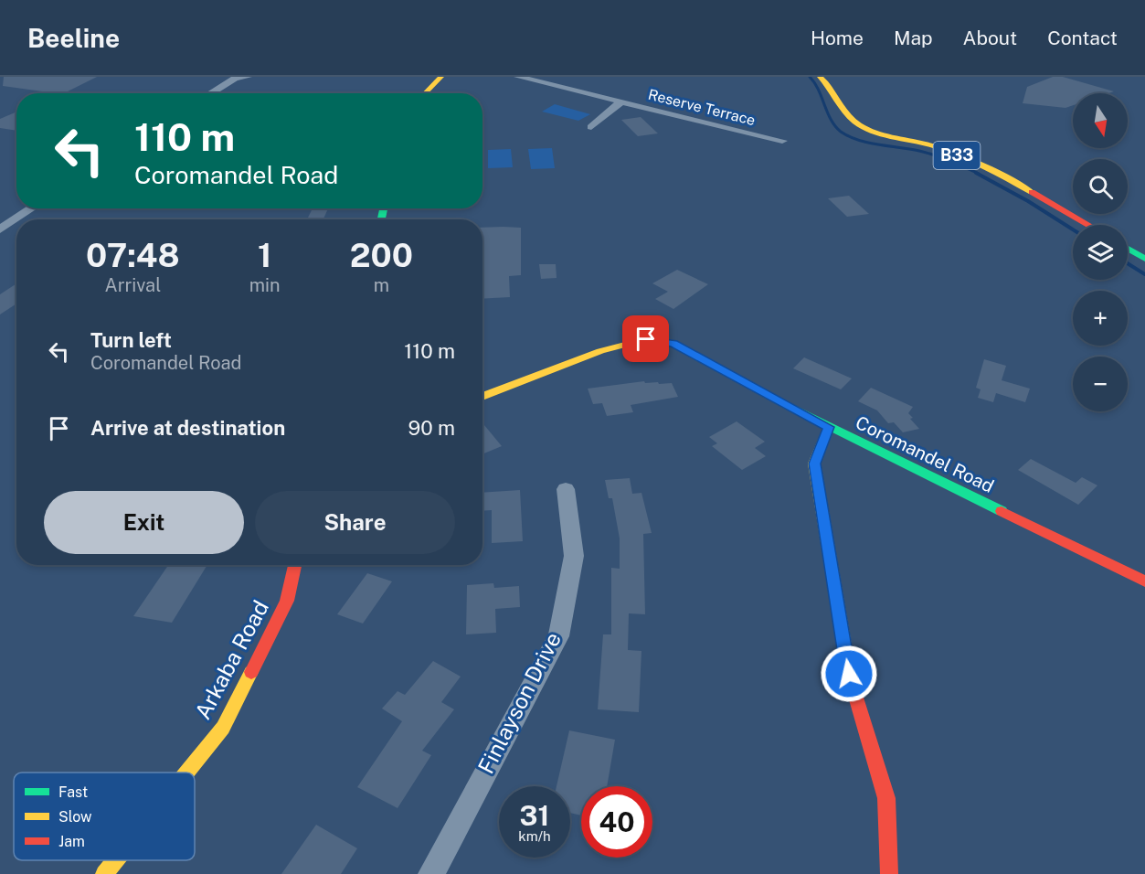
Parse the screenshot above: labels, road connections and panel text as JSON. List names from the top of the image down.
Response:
{
  "streets": {
    "street": [
      "Reserve Terrace",
      "B33",
      "Coromandel Road",
      "Arkaba Road",
      "Finlayson Drive"
    ]
  },
  "legend": ["Fast", "Slow", "Jam"],
  "north": "bottom",
  "page": {
    "header": "Beeline",
    "nav": [
      "Home",
      "Map",
      "About",
      "Contact"
    ],
    "map_buttons": ["+", "−"],
    "turn": ["110 m", "Coromandel Road"],
    "eta": [
      "07:48",
      "Arrival",
      "1",
      "min",
      "200",
      "m"
    ],
    "list": [
      {
        "name": "Turn left",
        "note": "Coromandel Road",
        "value": "110 m"
      },
      {
        "name": "Arrive at destination",
        "value": "90 m"
      }
    ],
    "buttons": ["Exit", "Share"],
    "speed": "31 km/h",
    "limit": "40"
  }
}
